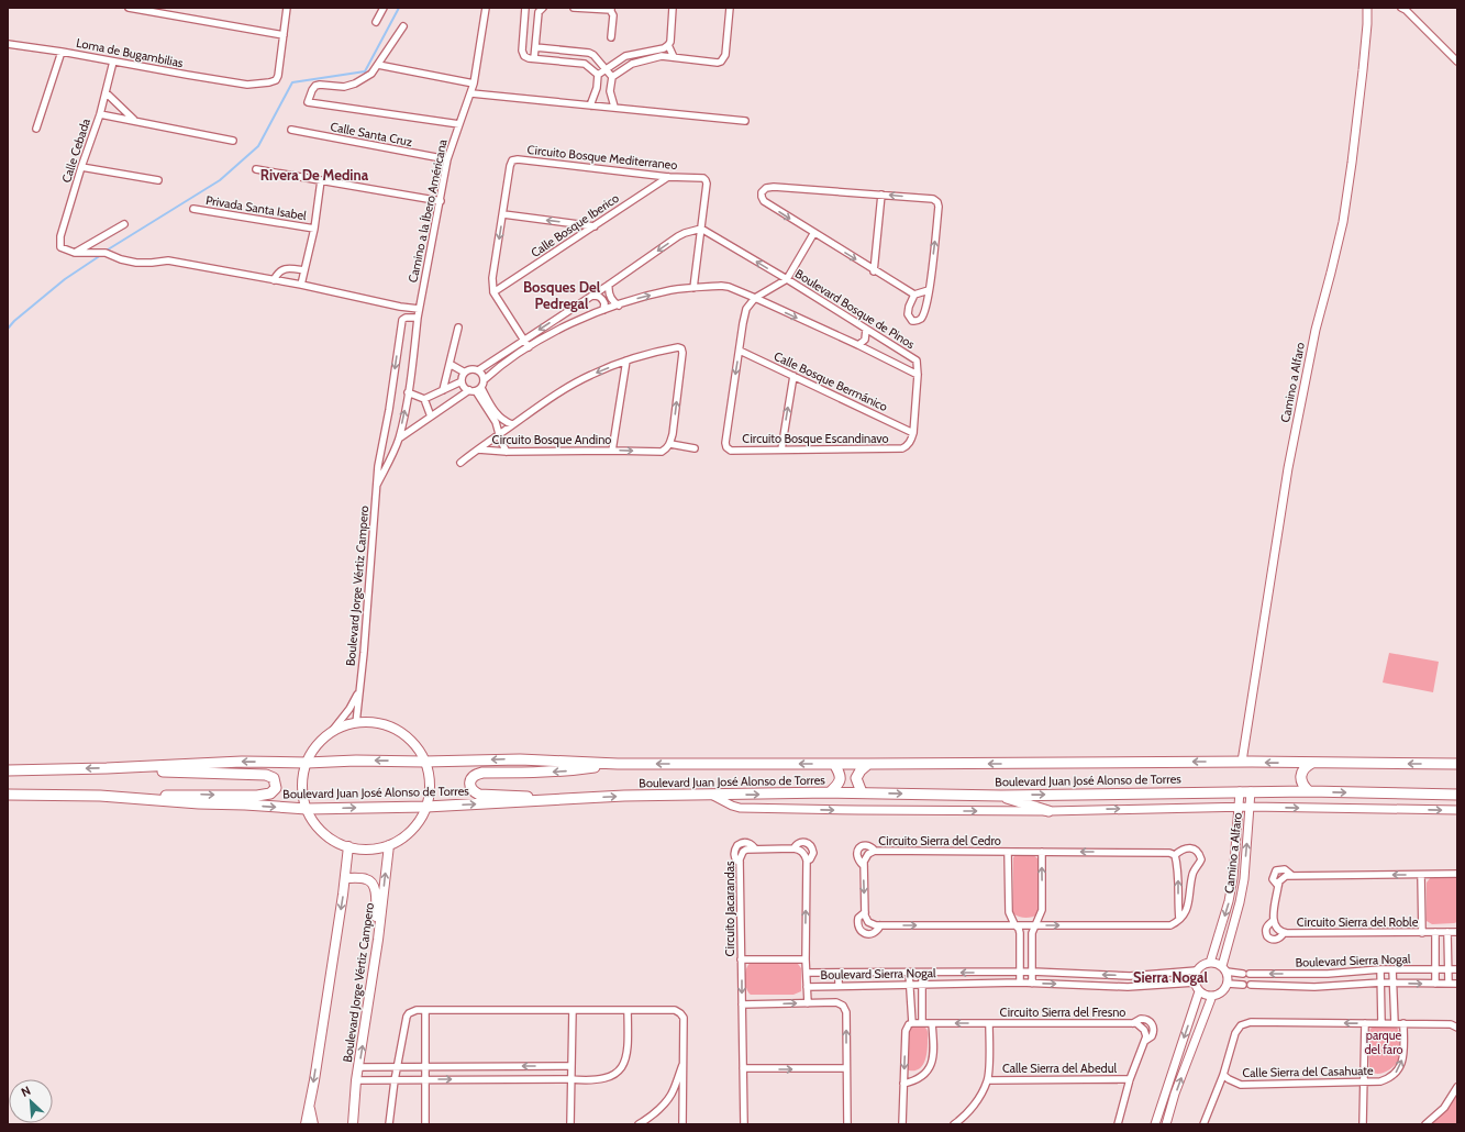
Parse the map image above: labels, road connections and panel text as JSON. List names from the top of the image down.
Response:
{
  "streets": {
    "main road": ["Boulevard Jorge Vértiz Campero", "Boulevard Juan José Alonso de Torres"],
    "street": [
      "Loma de Bugambilias",
      "Calle Santa Cruz",
      "Calle Cebada",
      "Circuito Bosque Mediterraneo",
      "Privada Santa Isabel",
      "Camino a la Íbero Américana",
      "Calle Bosque Iberico",
      "Boulevard Bosque de Pinos",
      "Calle Bosque Bermánico",
      "Camino a Alfaro",
      "Circuito Bosque Escandinavo",
      "Circuito Bosque Andino",
      "Circuito Sierra del Cedro",
      "Circuito Jacarandas",
      "Circuito Sierra del Roble",
      "Boulevard Sierra Nogal",
      "Circuito Sierra del Fresno",
      "Calle Sierra del Abedul",
      "Calle Sierra del Casahuate"
    ]
  },
  "crossings": [
    ["Loma de Bugambilias", "Calle Cebada"],
    ["Calle Santa Cruz", "Camino a la Íbero Américana"],
    ["Circuito Bosque Mediterraneo", "Calle Bosque Iberico"],
    ["Circuito Bosque Mediterraneo", "Boulevard Bosque de Pinos"],
    ["Camino a la Íbero Américana", "Boulevard Jorge Vértiz Campero"],
    ["Boulevard Bosque de Pinos", "Circuito Bosque Escandinavo"],
    ["Boulevard Bosque de Pinos", "Circuito Bosque Andino"],
    ["Calle Bosque Bermánico", "Circuito Bosque Escandinavo"],
    ["Camino a Alfaro", "Boulevard Juan José Alonso de Torres"],
    ["Camino a Alfaro", "Boulevard Sierra Nogal"]
  ],
  "districts": ["Rivera De Medina", "Bosques Del Pedregal", "Sierra Nogal"],
  "parks": ["parque del faro"],
  "north": "top left"
}
